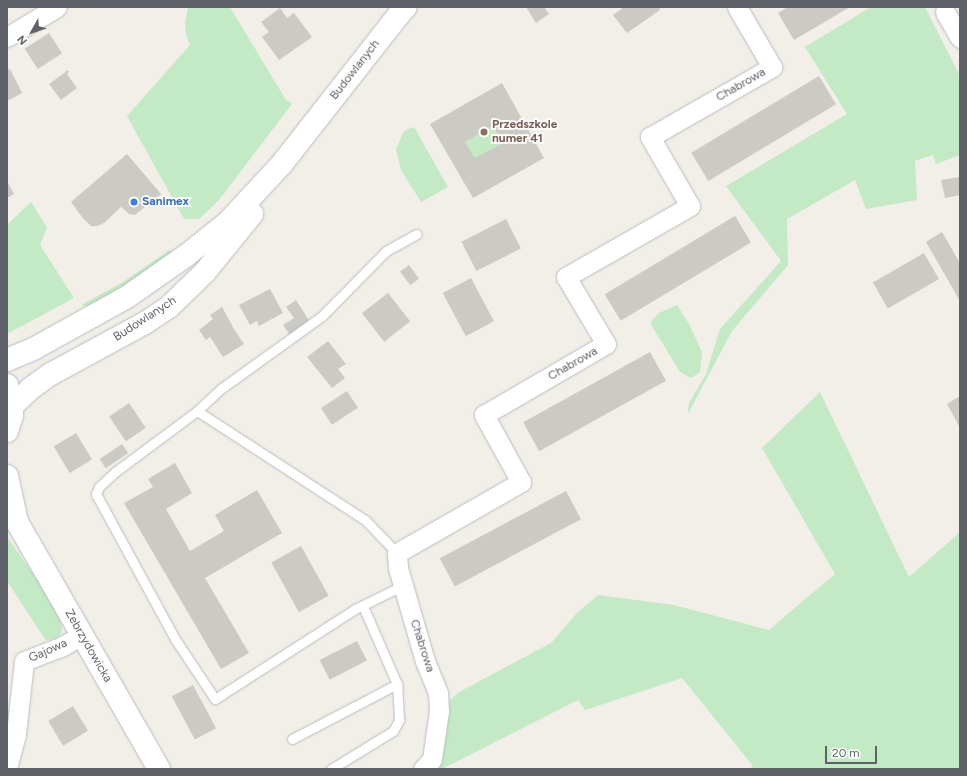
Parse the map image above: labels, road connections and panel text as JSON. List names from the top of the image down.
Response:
{
  "streets": {
    "main road": ["Budowlanych", "Zebrzydowicka"],
    "street": ["Chabrowa", "Gajowa"]
  },
  "crossings": [
    ["Zebrzydowicka", "Gajowa"]
  ],
  "places": ["Przedszkole numer 41", "Sanimex"],
  "scale_bar": "20 m",
  "north": "bottom left"
}
